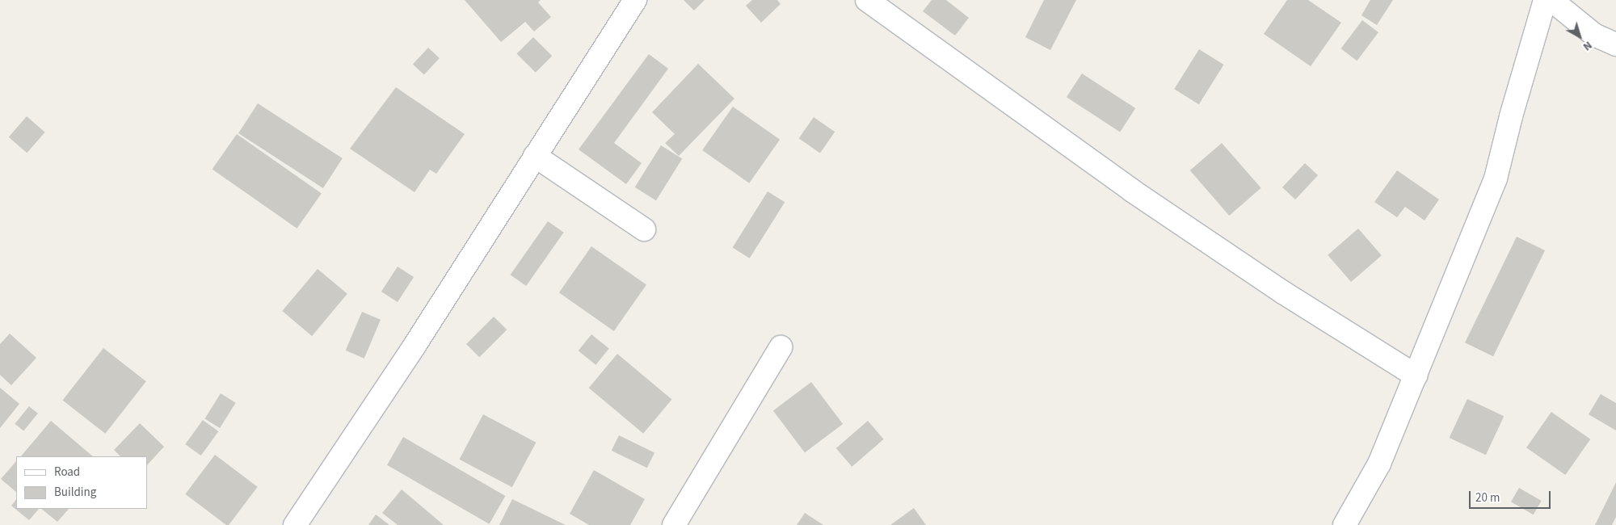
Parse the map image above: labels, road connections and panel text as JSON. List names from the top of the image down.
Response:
{
  "legend": ["Road", "Building"],
  "scale_bar": "20 m",
  "north": "bottom right"
}
